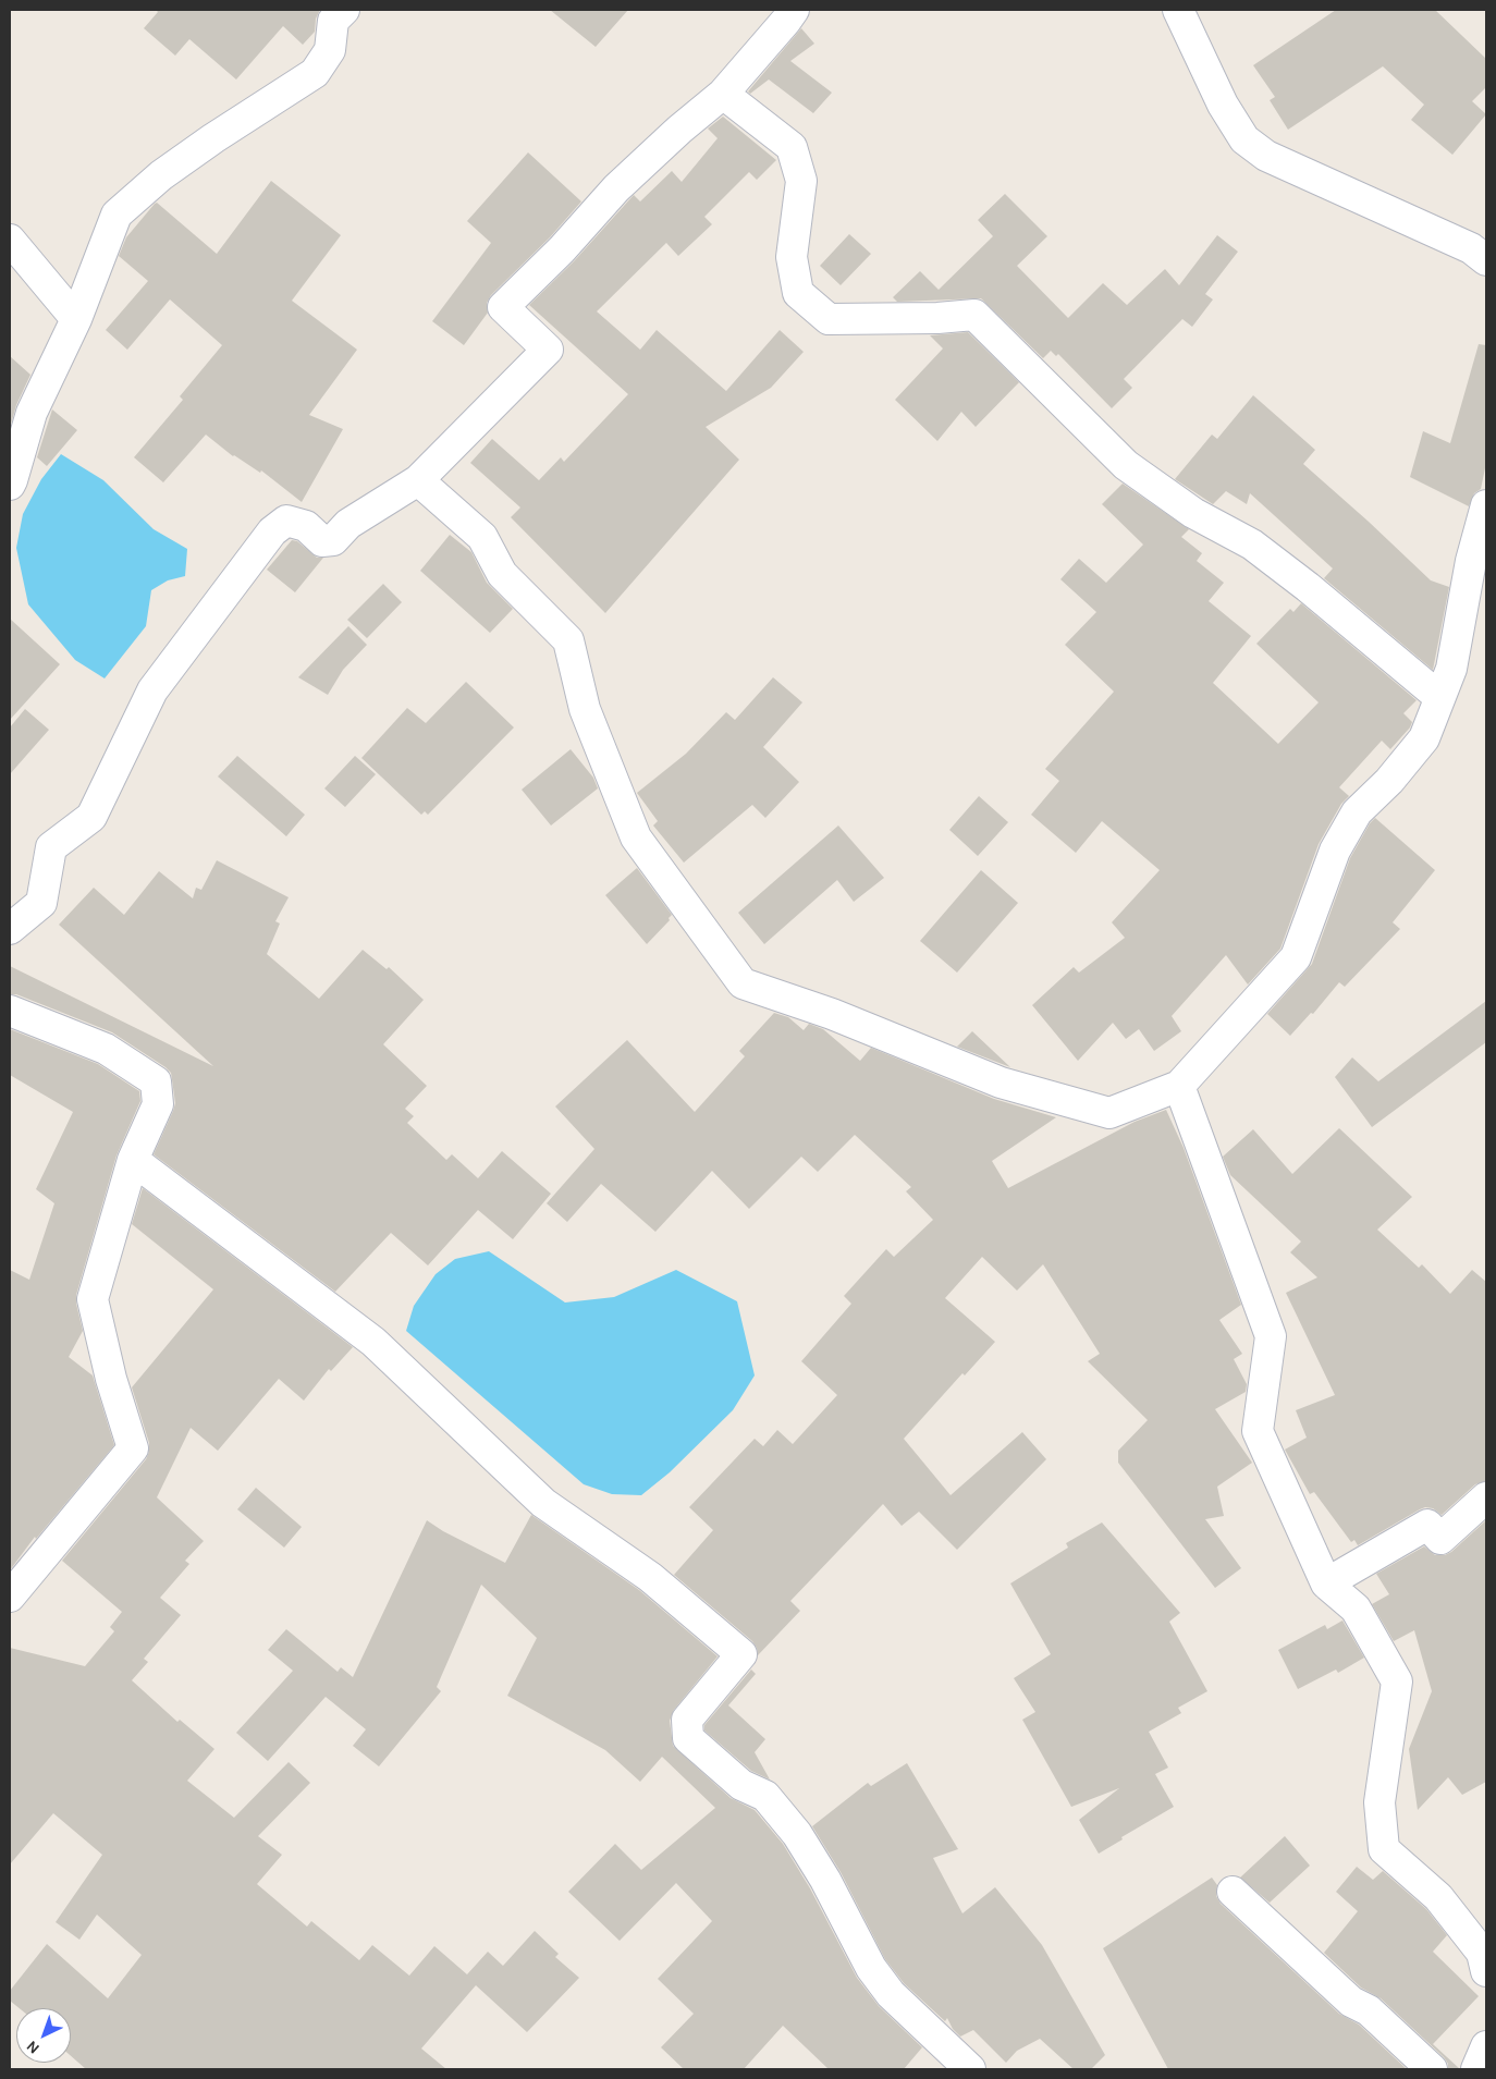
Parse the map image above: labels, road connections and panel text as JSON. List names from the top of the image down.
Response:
{
  "north": "bottom left"
}
